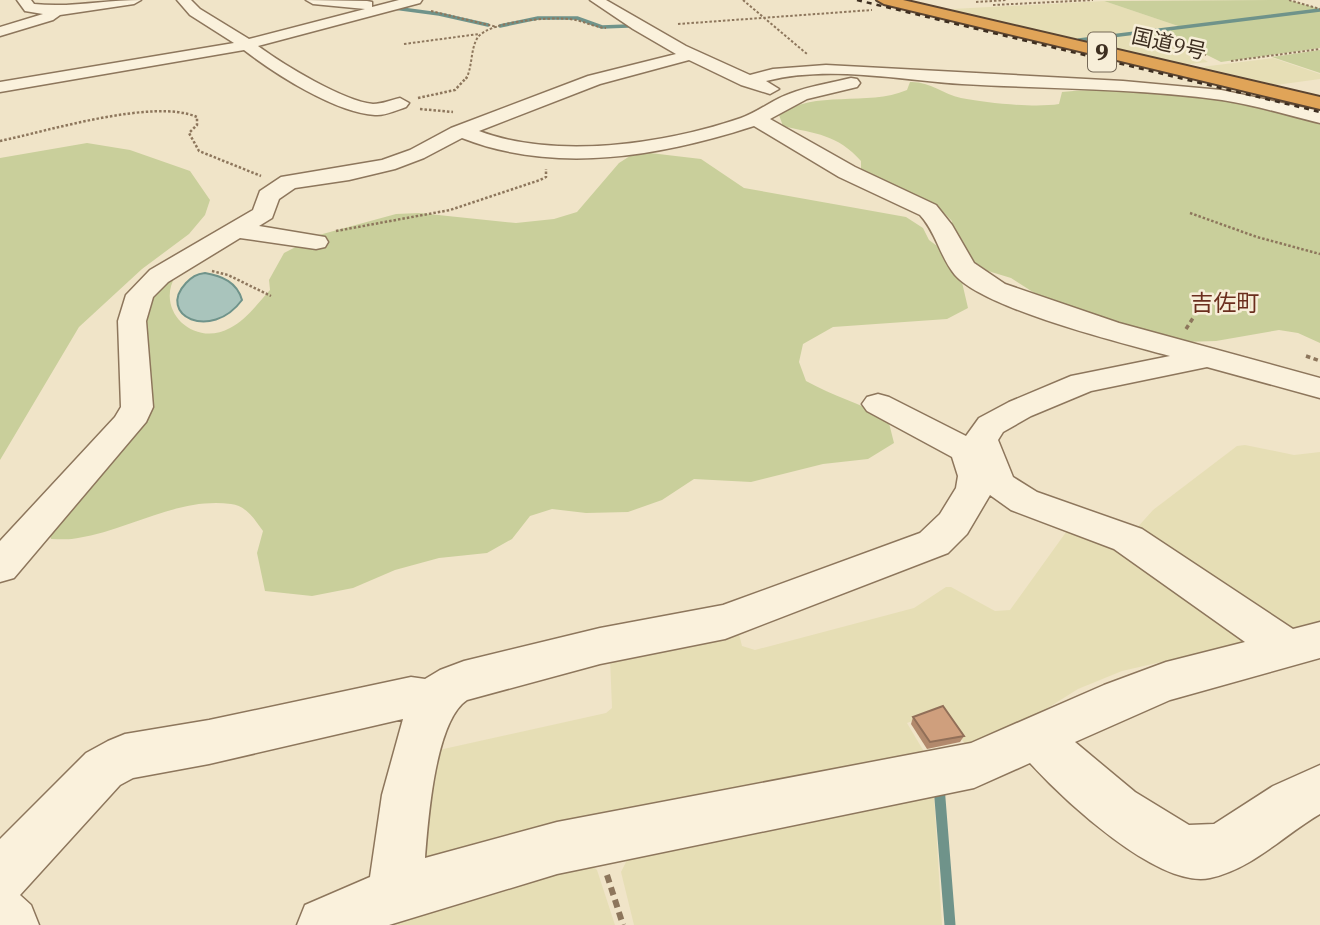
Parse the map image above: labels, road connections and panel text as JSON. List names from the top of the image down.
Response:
{
  "streets": {
    "highway": ["国道9号", "9"]
  },
  "districts": ["吉佐町"]
}
